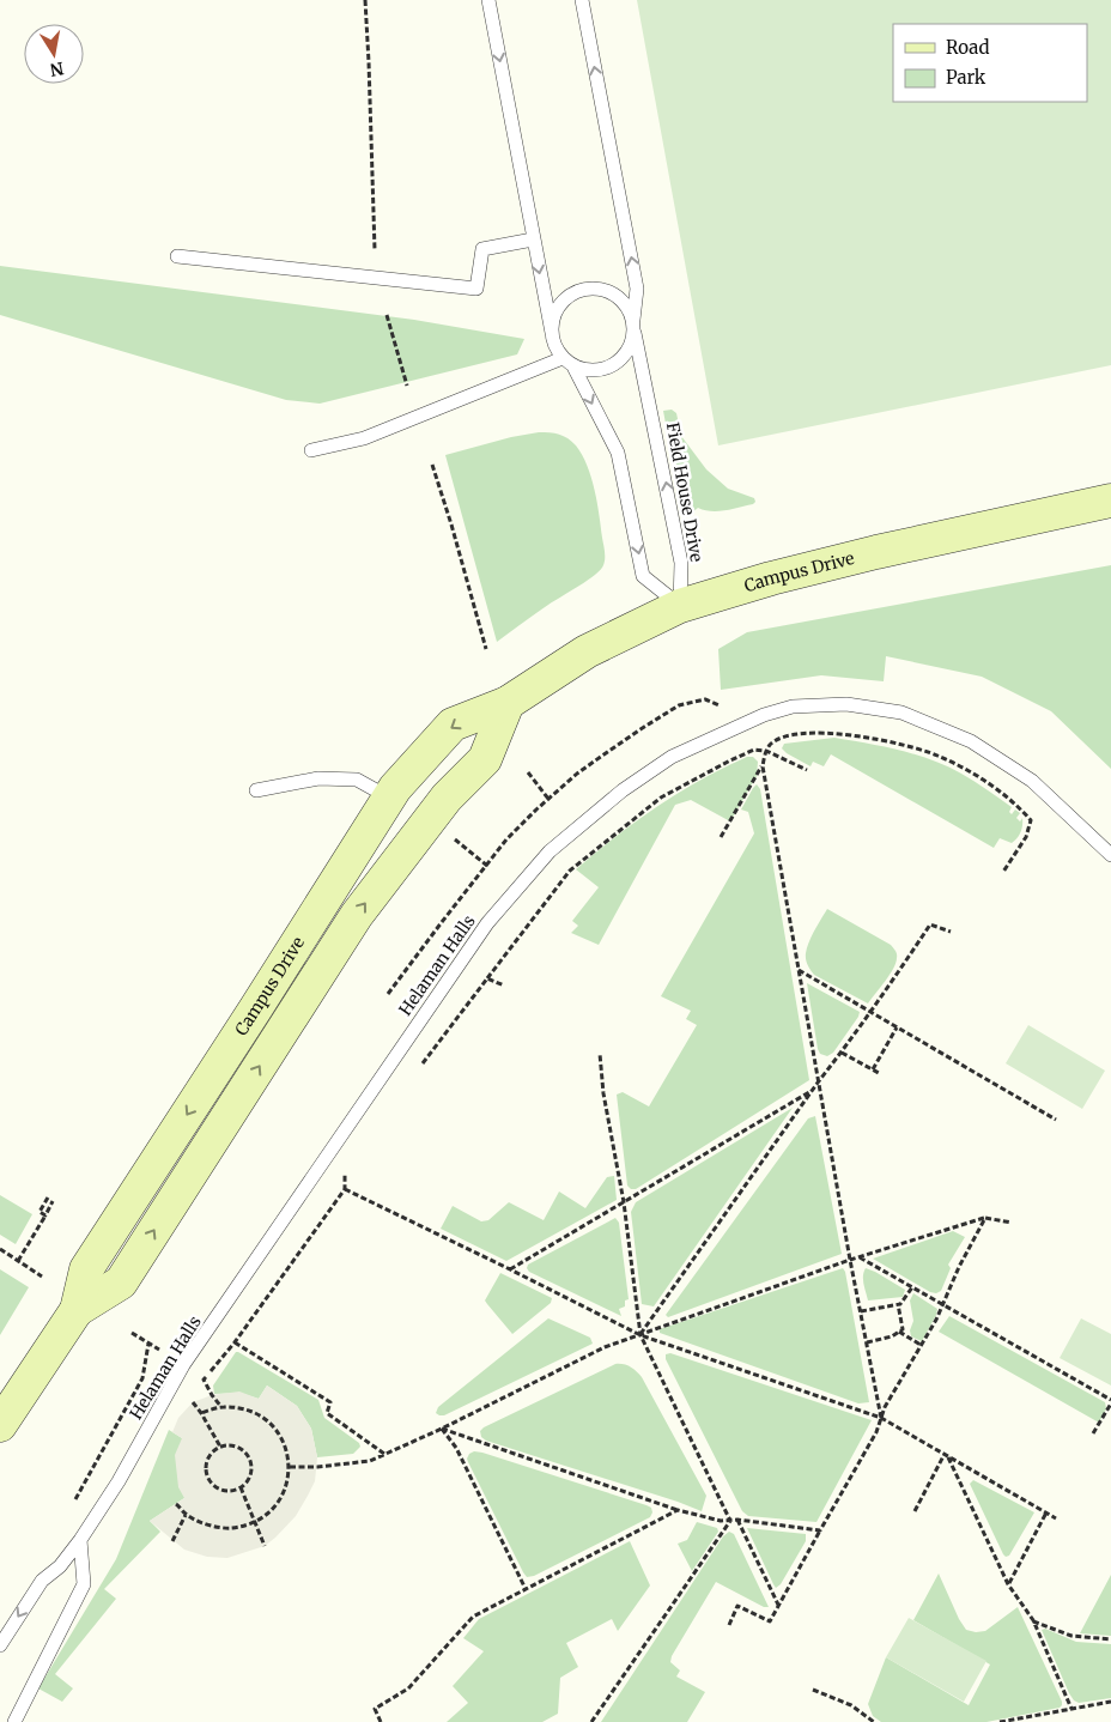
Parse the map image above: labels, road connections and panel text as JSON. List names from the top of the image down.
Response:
{
  "streets": {
    "main road": ["Campus Drive"],
    "lane": ["Field House Drive", "Helaman Halls"]
  },
  "crossings": [
    ["Field House Drive", "Campus Drive"]
  ],
  "legend": ["Road", "Park"],
  "north": "bottom"
}
